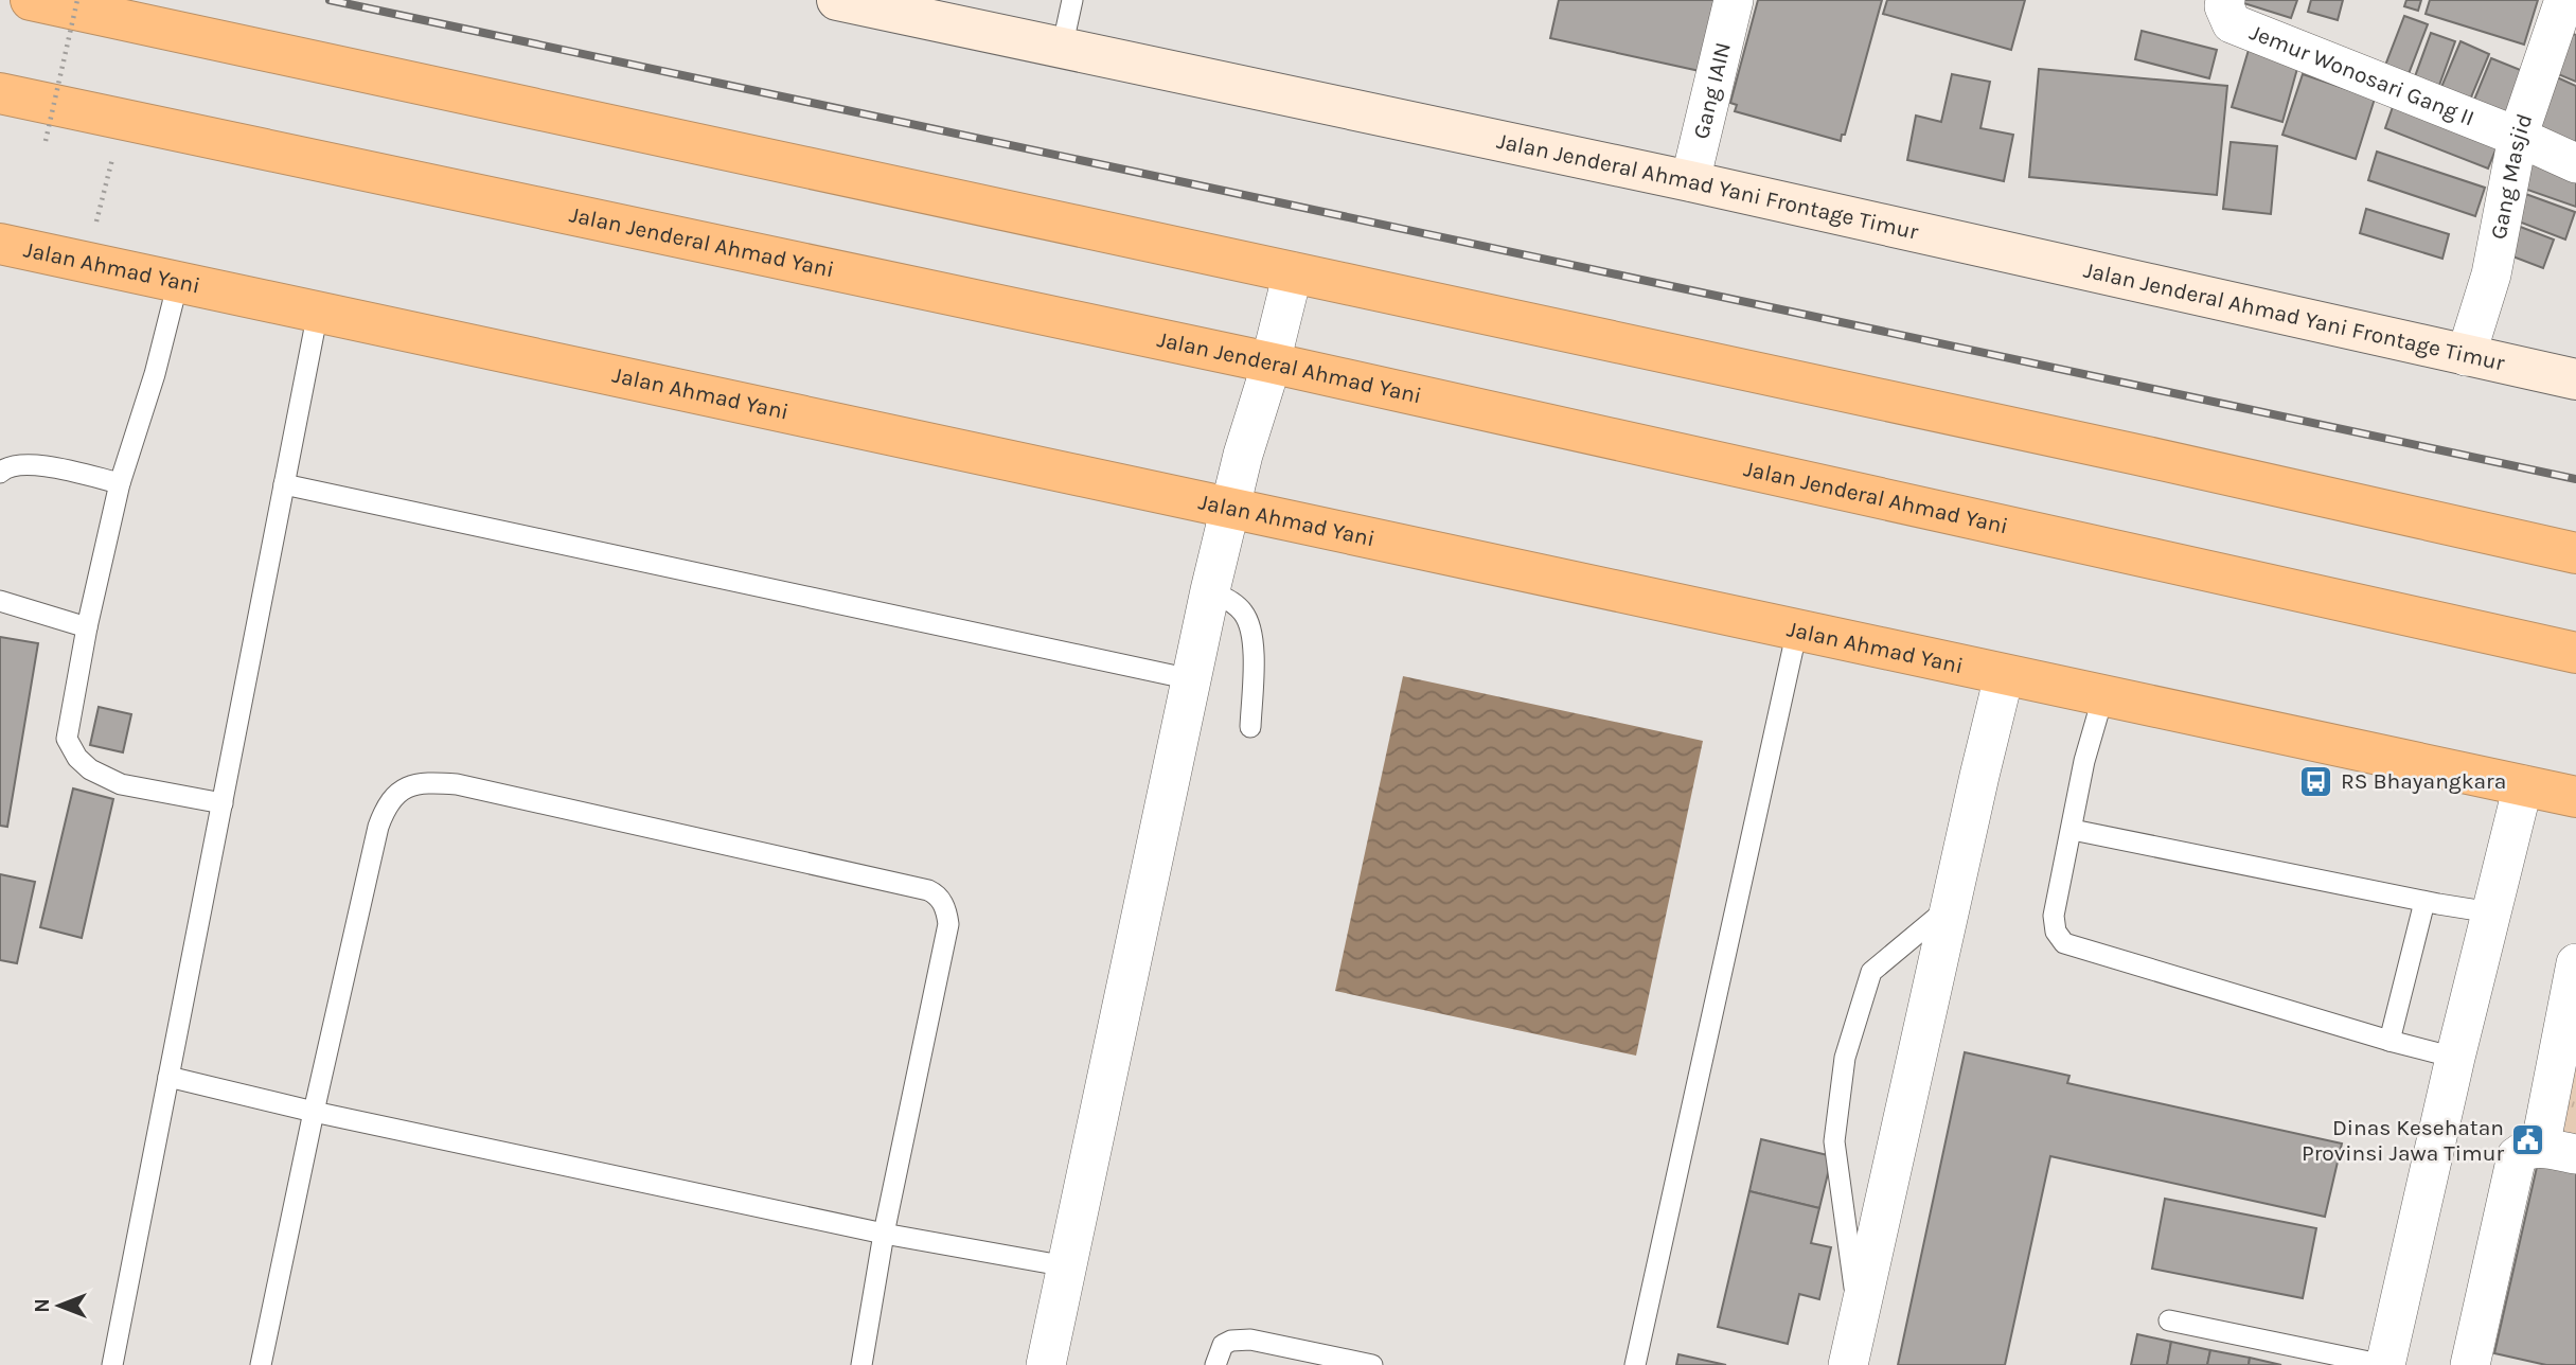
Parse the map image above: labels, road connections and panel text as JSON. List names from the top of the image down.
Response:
{
  "streets": {
    "highway": ["Jalan Jenderal Ahmad Yani", "Jalan Ahmad Yani"],
    "street": [
      "Jemur Wonosari Gang II",
      "Gang IAIN",
      "Gang Masjid",
      "Jalan Jenderal Ahmad Yani Frontage Timur"
    ]
  },
  "crossings": [
    ["Jemur Wonosari Gang II", "Gang Masjid"],
    ["Gang IAIN", "Jalan Jenderal Ahmad Yani Frontage Timur"],
    ["Gang Masjid", "Jalan Jenderal Ahmad Yani Frontage Timur"]
  ],
  "places": {
    "bus stop": ["RS Bhayangkara"],
    "public building": ["Dinas Kesehatan Provinsi Jawa Timur"]
  },
  "north": "left"
}
